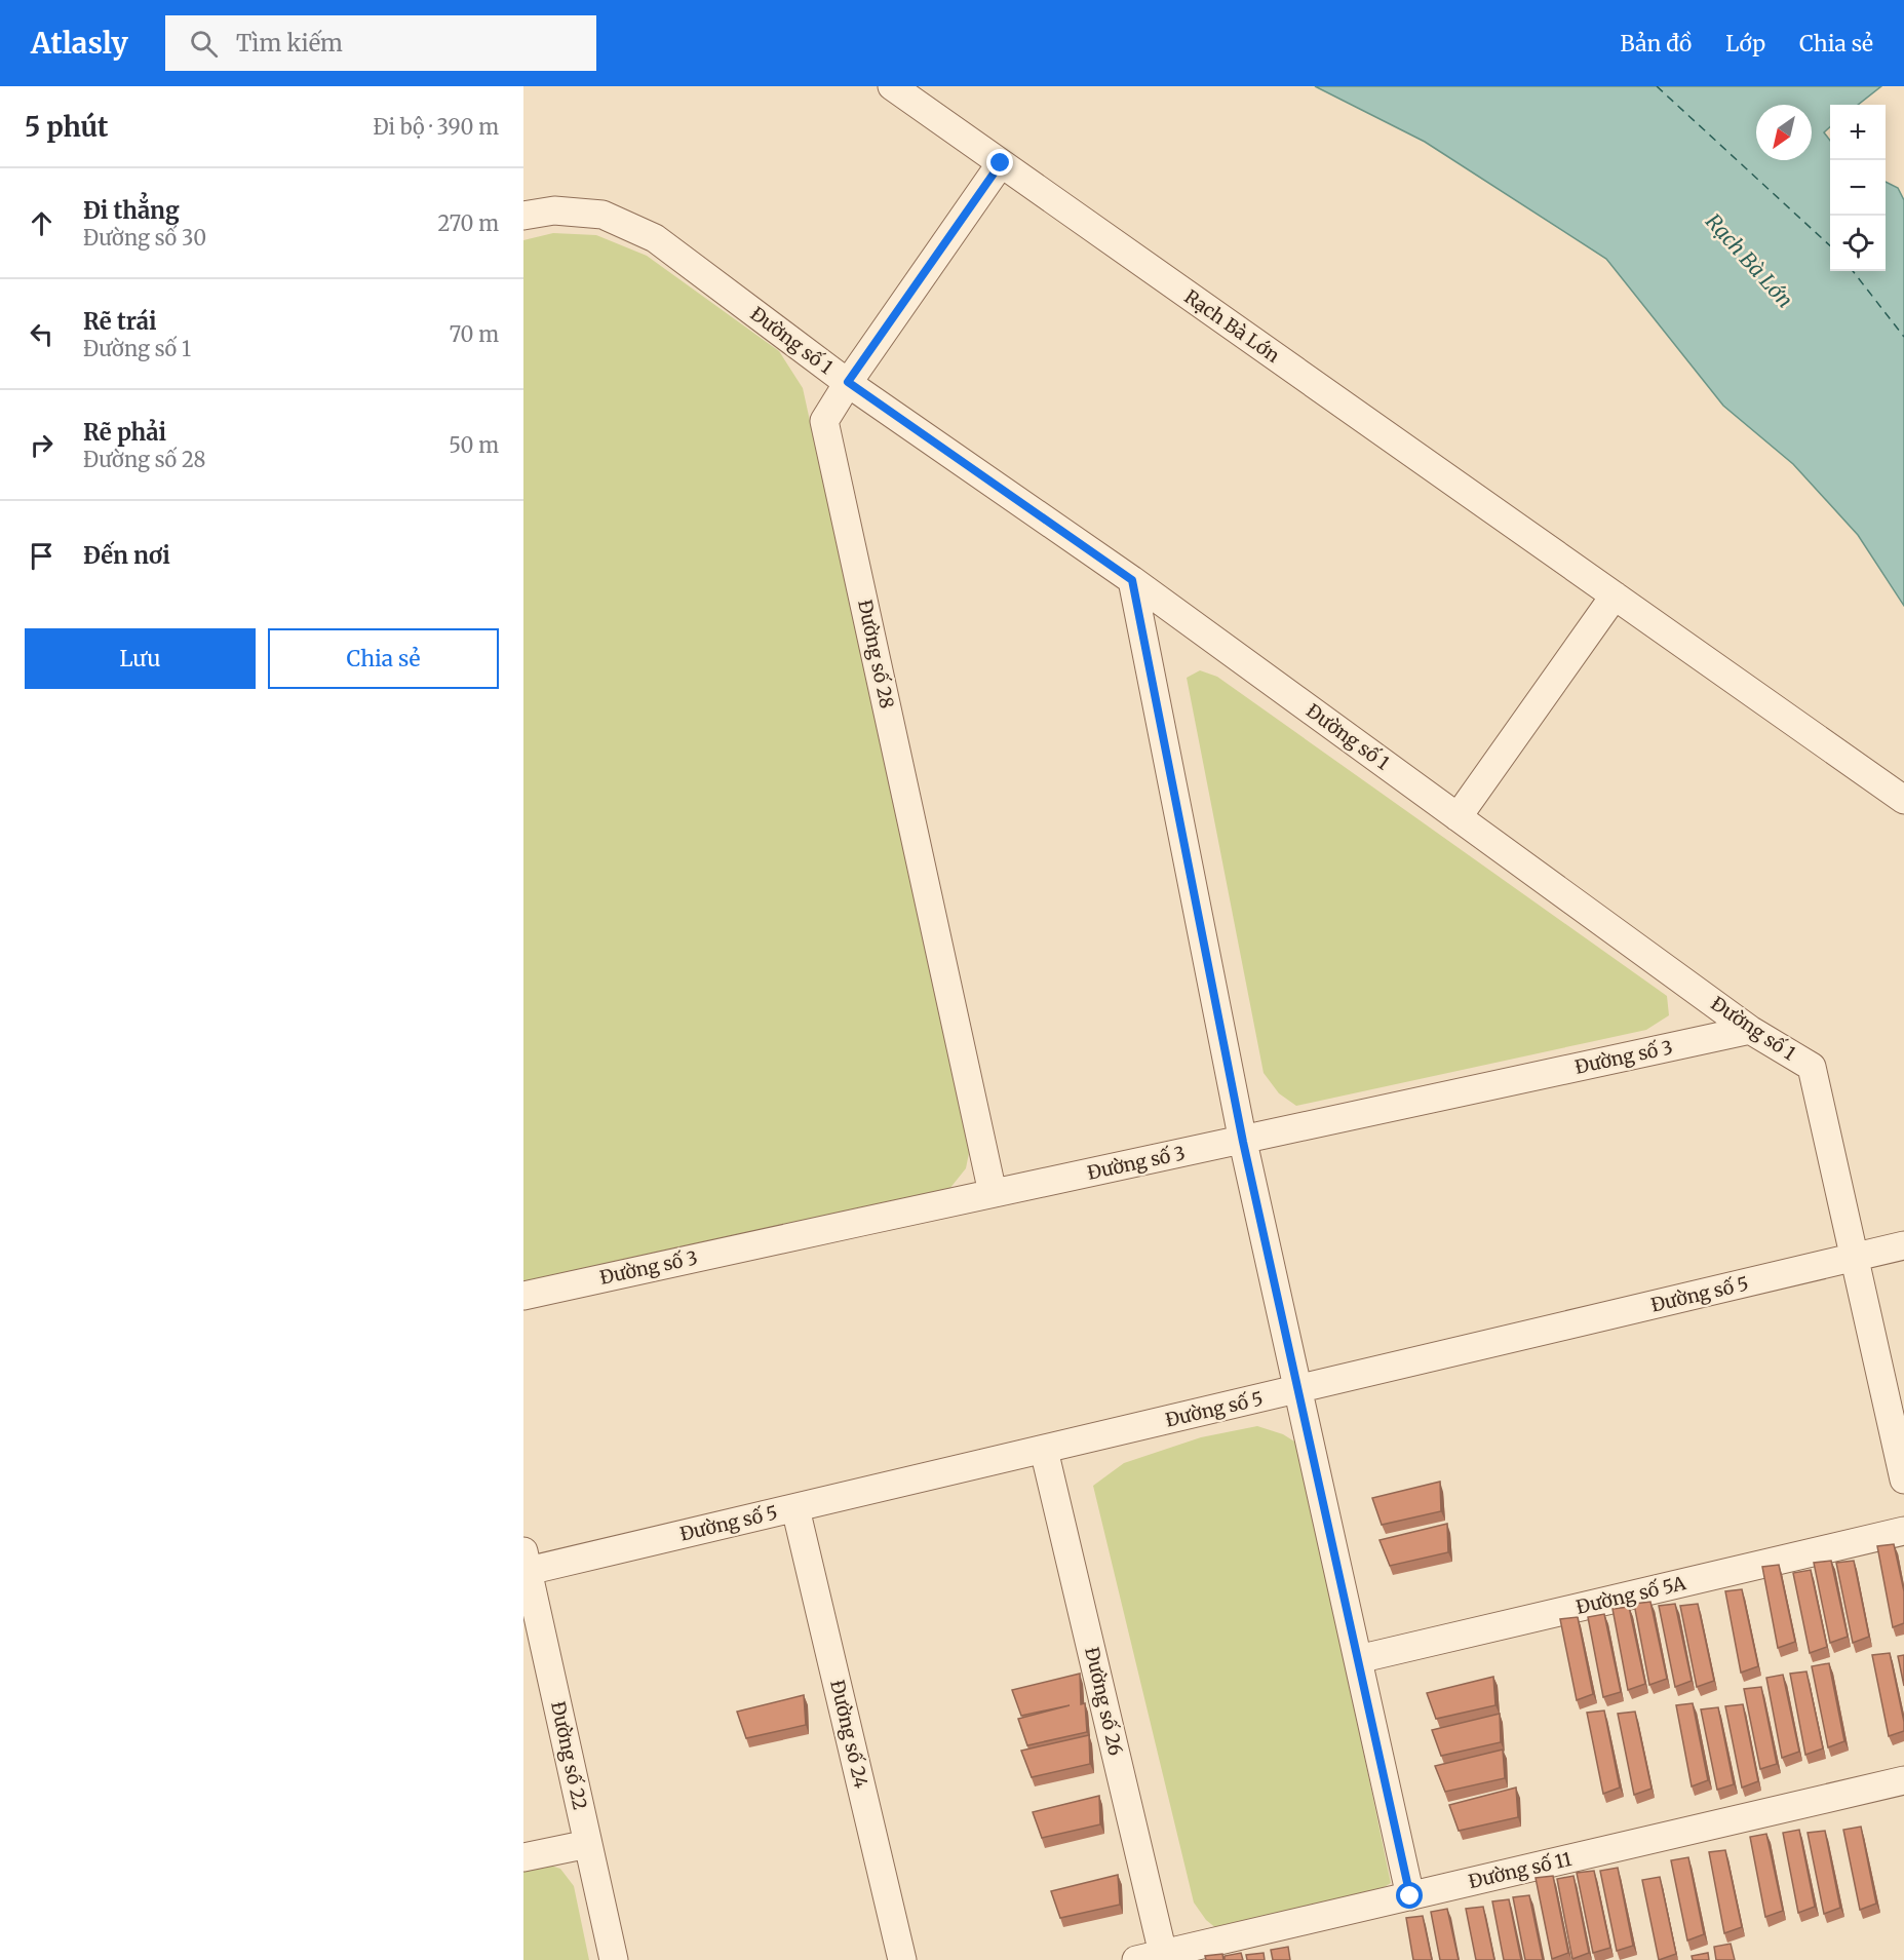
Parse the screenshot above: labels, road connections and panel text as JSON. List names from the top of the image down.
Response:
{
  "streets": {
    "street": [
      "Rạch Bà Lớn",
      "Đường số 1",
      "Đường số 28",
      "Đường số 3",
      "Đường số 5",
      "Đường số 5A",
      "Đường số 26",
      "Đường số 24",
      "Đường số 22",
      "Đường số 11"
    ]
  },
  "crossings": [
    ["Rạch Bà Lớn", "Đường số 28"],
    ["Đường số 1", "Đường số 28"],
    ["Đường số 1", "Đường số 3"],
    ["Đường số 1", "Đường số 5"],
    ["Đường số 28", "Đường số 3"],
    ["Đường số 5", "Đường số 26"],
    ["Đường số 5", "Đường số 24"],
    ["Đường số 5", "Đường số 22"],
    ["Đường số 26", "Đường số 11"]
  ],
  "water": ["Rạch Bà Lớn"],
  "north": "bottom left",
  "page": {
    "header": "Atlasly",
    "search": "Tìm kiếm",
    "nav": ["Bản đồ", "Lớp", "Chia sẻ"],
    "heading": ["5 phút", "Đi bộ · 390 m"],
    "map_buttons": ["+", "−"],
    "list": [
      ["Đi thẳng", "Đường số 30", "270 m"],
      ["Rẽ trái", "Đường số 1", "70 m"],
      ["Rẽ phải", "Đường số 28", "50 m"],
      "Đến nơi"
    ],
    "buttons": ["Lưu", "Chia sẻ"]
  }
}
